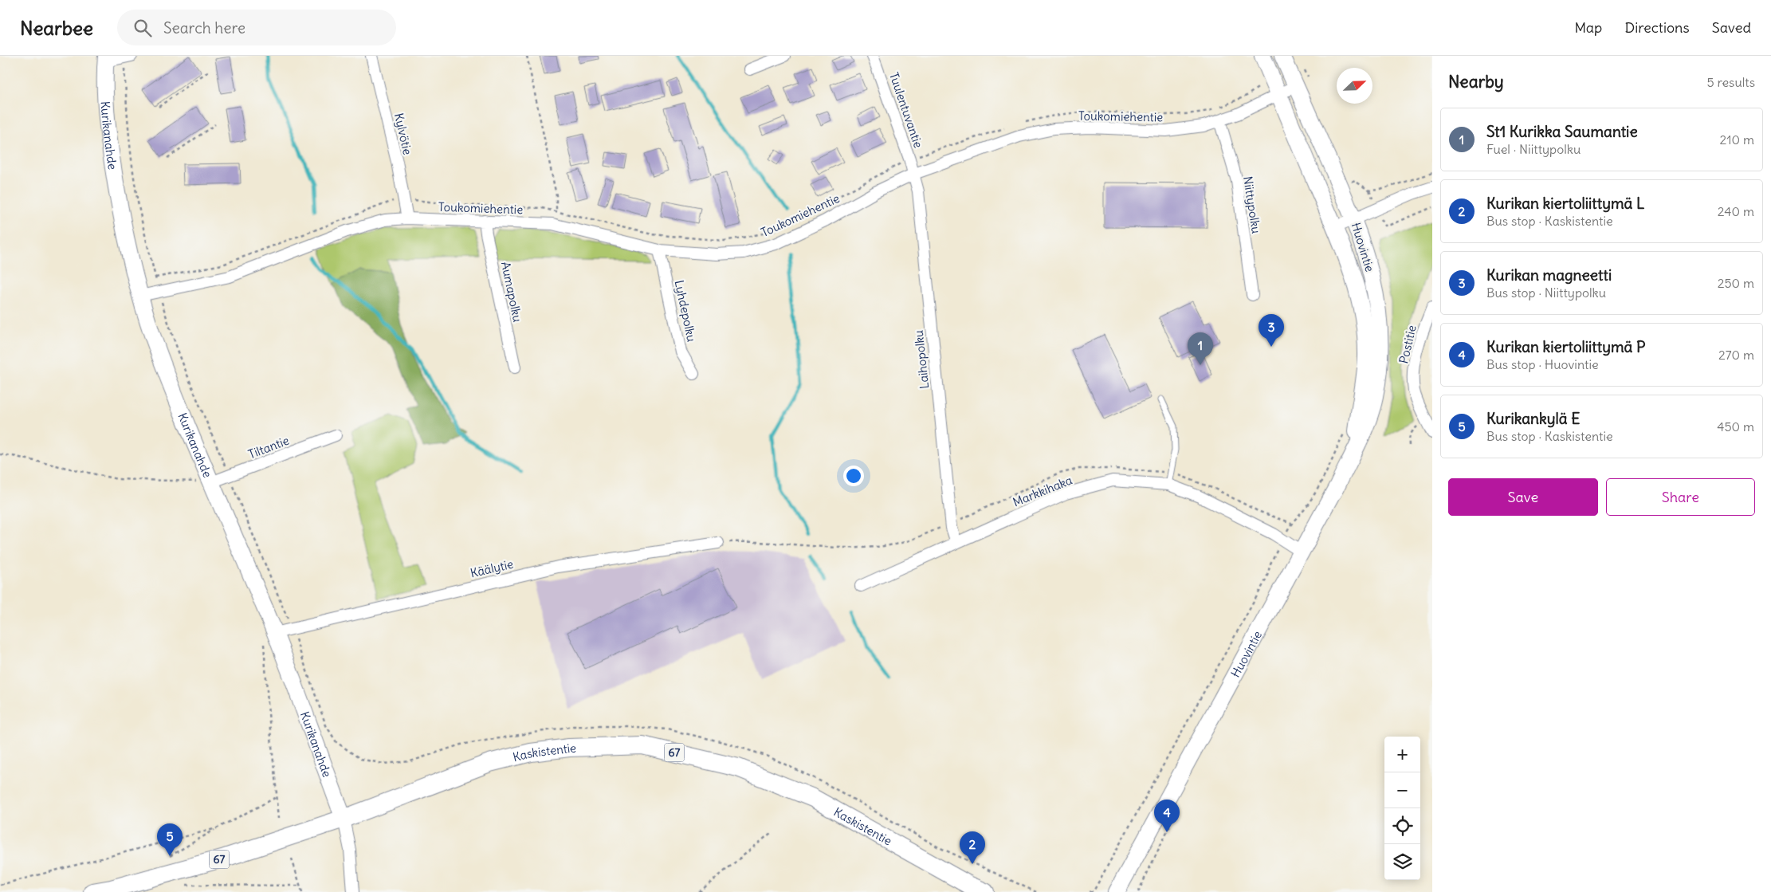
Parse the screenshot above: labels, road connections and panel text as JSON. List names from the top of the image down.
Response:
{
  "streets": {
    "main road": [
      "Kurikanahde",
      "Huovintie",
      "Kaskistentie",
      "67"
    ],
    "street": [
      "Tuulentuvantie",
      "Toukomiehentie",
      "Kylvötie",
      "Niittypolku",
      "Aumapolku",
      "Lyhdepolku",
      "Postitie",
      "Laihopolku",
      "Tiltantie",
      "Markkihaka",
      "Käälytie"
    ]
  },
  "crossings": [
    ["Tuulentuvantie", "Toukomiehentie"],
    ["Tuulentuvantie", "Laihopolku"],
    ["Toukomiehentie", "Kylvötie"],
    ["Toukomiehentie", "Kurikanahde"],
    ["Toukomiehentie", "Niittypolku"],
    ["Toukomiehentie", "Huovintie"],
    ["Toukomiehentie", "Aumapolku"],
    ["Toukomiehentie", "Lyhdepolku"],
    ["Toukomiehentie", "Laihopolku"],
    ["Kurikanahde", "Tiltantie"],
    ["Kurikanahde", "Käälytie"],
    ["Kurikanahde", "Kaskistentie"],
    ["Huovintie", "Markkihaka"],
    ["Laihopolku", "Markkihaka"]
  ],
  "north": "top right",
  "page": {
    "header": "Nearbee",
    "search": "Search here",
    "nav": ["Map", "Directions", "Saved"],
    "heading": ["Nearby", "5 results"],
    "list": [
      {
        "mark": "1",
        "name": "St1 Kurikka Saumantie",
        "note": "Fuel · Niittypolku",
        "value": "210 m"
      },
      {
        "mark": "2",
        "name": "Kurikan kiertoliittymä L",
        "note": "Bus stop · Kaskistentie",
        "value": "240 m"
      },
      {
        "mark": "3",
        "name": "Kurikan magneetti",
        "note": "Bus stop · Niittypolku",
        "value": "250 m"
      },
      {
        "mark": "4",
        "name": "Kurikan kiertoliittymä P",
        "note": "Bus stop · Huovintie",
        "value": "270 m"
      },
      {
        "mark": "5",
        "name": "Kurikankylä E",
        "note": "Bus stop · Kaskistentie",
        "value": "450 m"
      }
    ],
    "pins": [
      "3",
      "1",
      "4",
      "5",
      "2"
    ],
    "buttons": ["Save", "Share"],
    "map_buttons": ["+", "−"]
  }
}
